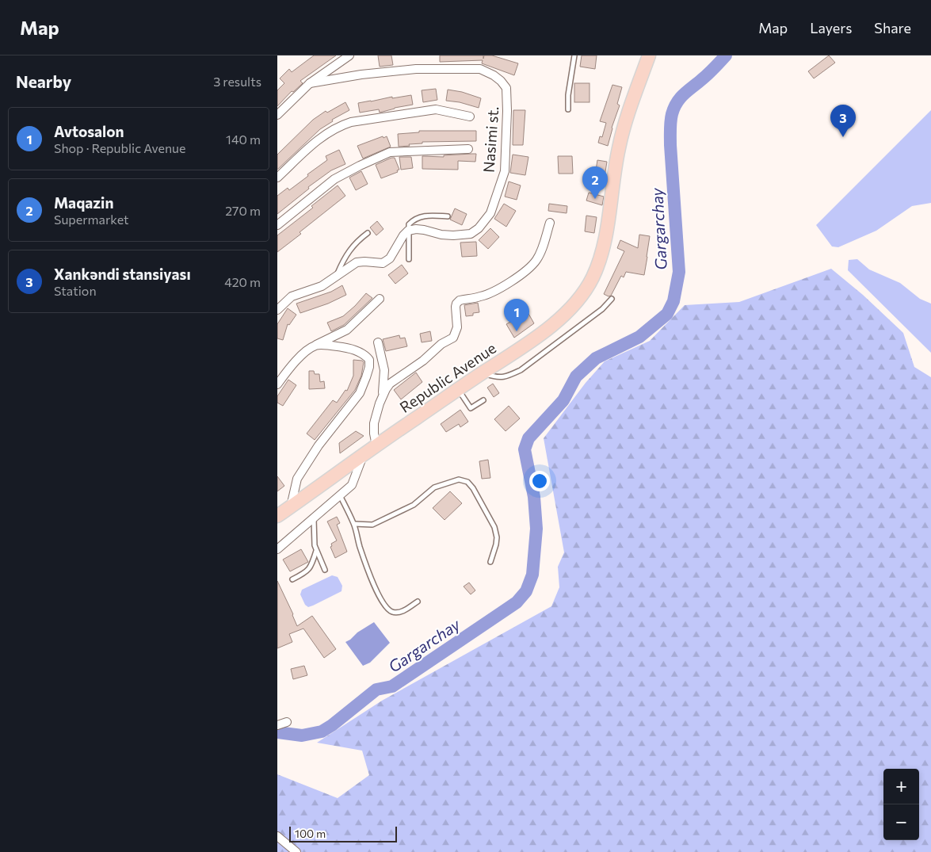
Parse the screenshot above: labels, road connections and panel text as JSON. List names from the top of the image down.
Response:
{
  "streets": {
    "main road": ["Republic Avenue"],
    "street": ["Nasimi st."]
  },
  "water": ["Gargarchay"],
  "scale_bar": "100 m",
  "page": {
    "header": "Map",
    "nav": ["Map", "Layers", "Share"],
    "heading": ["Nearby", "3 results"],
    "pins": ["3", "2", "1"],
    "list": [
      {
        "mark": "1",
        "name": "Avtosalon",
        "note": "Shop · Republic Avenue",
        "value": "140 m"
      },
      {
        "mark": "2",
        "name": "Maqazin",
        "note": "Supermarket",
        "value": "270 m"
      },
      {
        "mark": "3",
        "name": "Xankəndi stansiyası",
        "note": "Station",
        "value": "420 m"
      }
    ],
    "map_buttons": ["+", "−"],
    "scale": "100 m"
  }
}
